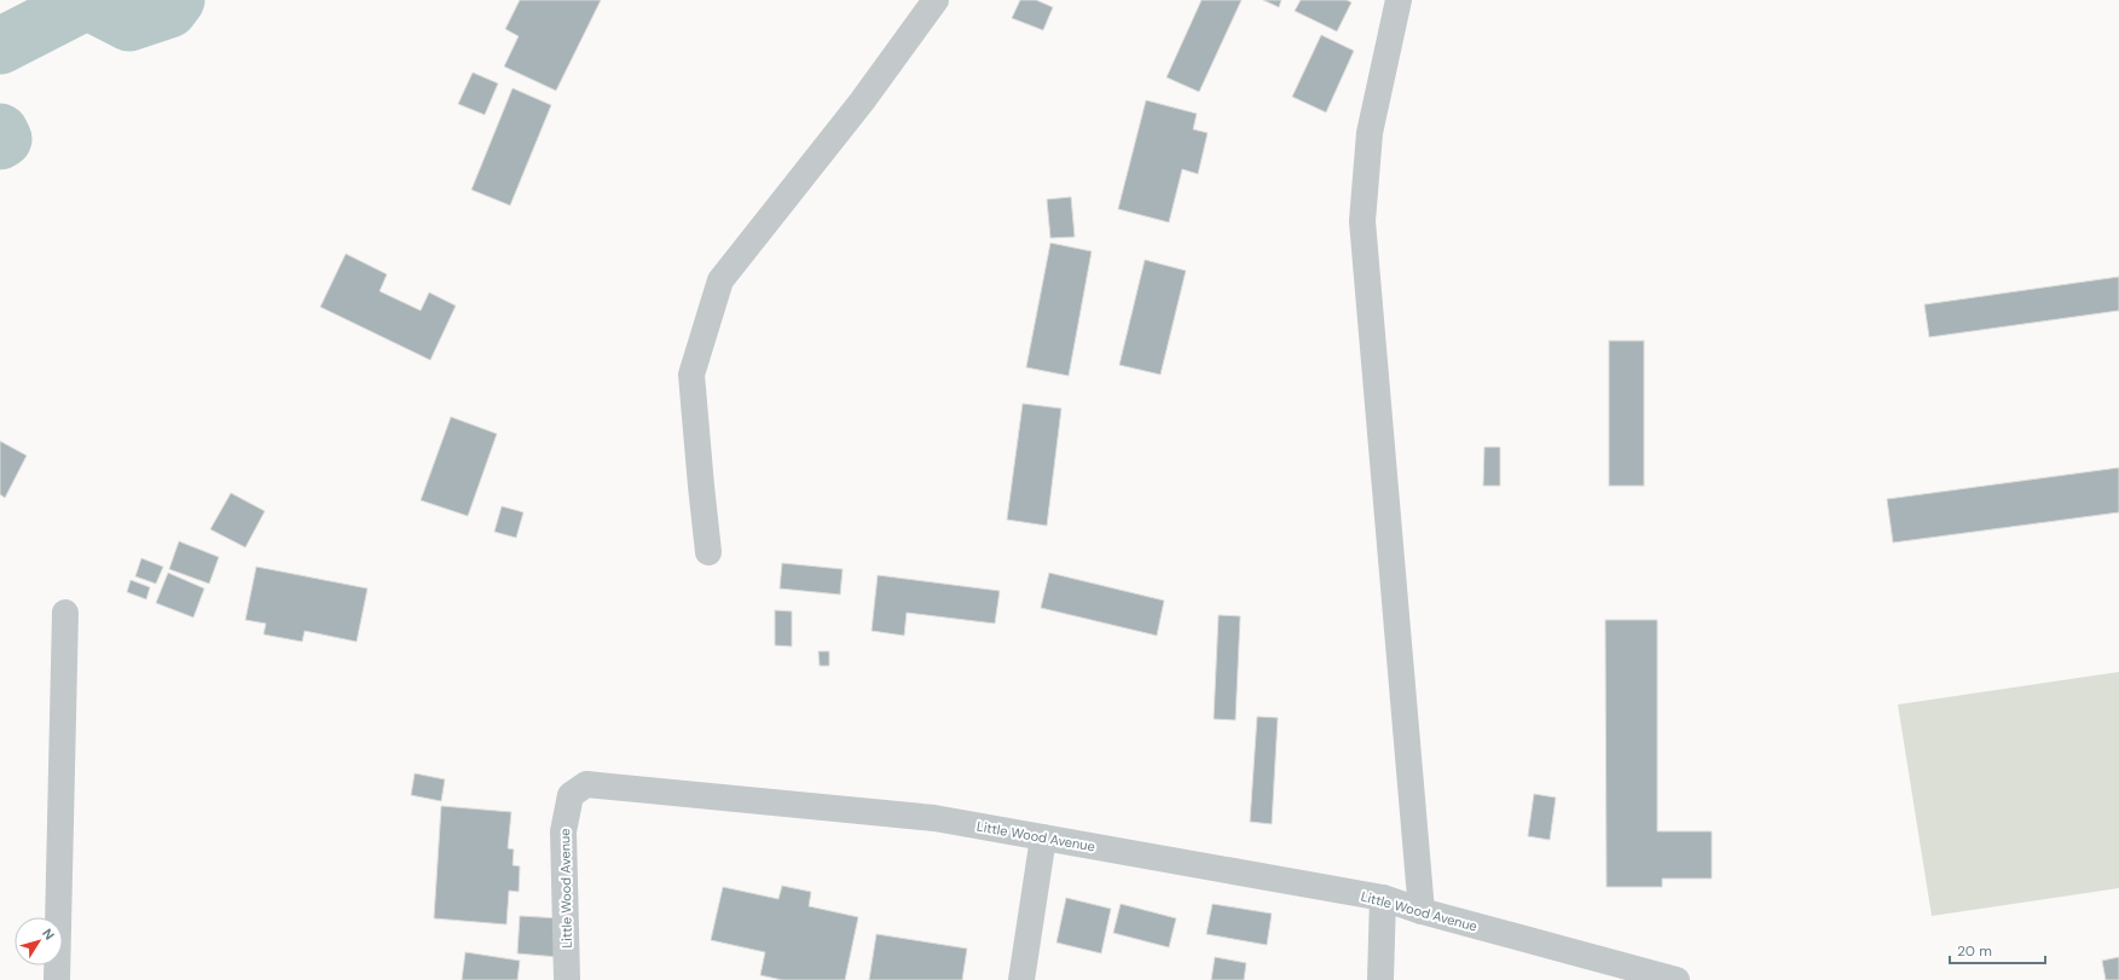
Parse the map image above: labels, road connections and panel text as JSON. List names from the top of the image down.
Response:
{
  "streets": {
    "street": ["Little Wood Avenue"]
  },
  "scale_bar": "20 m",
  "north": "top right"
}
